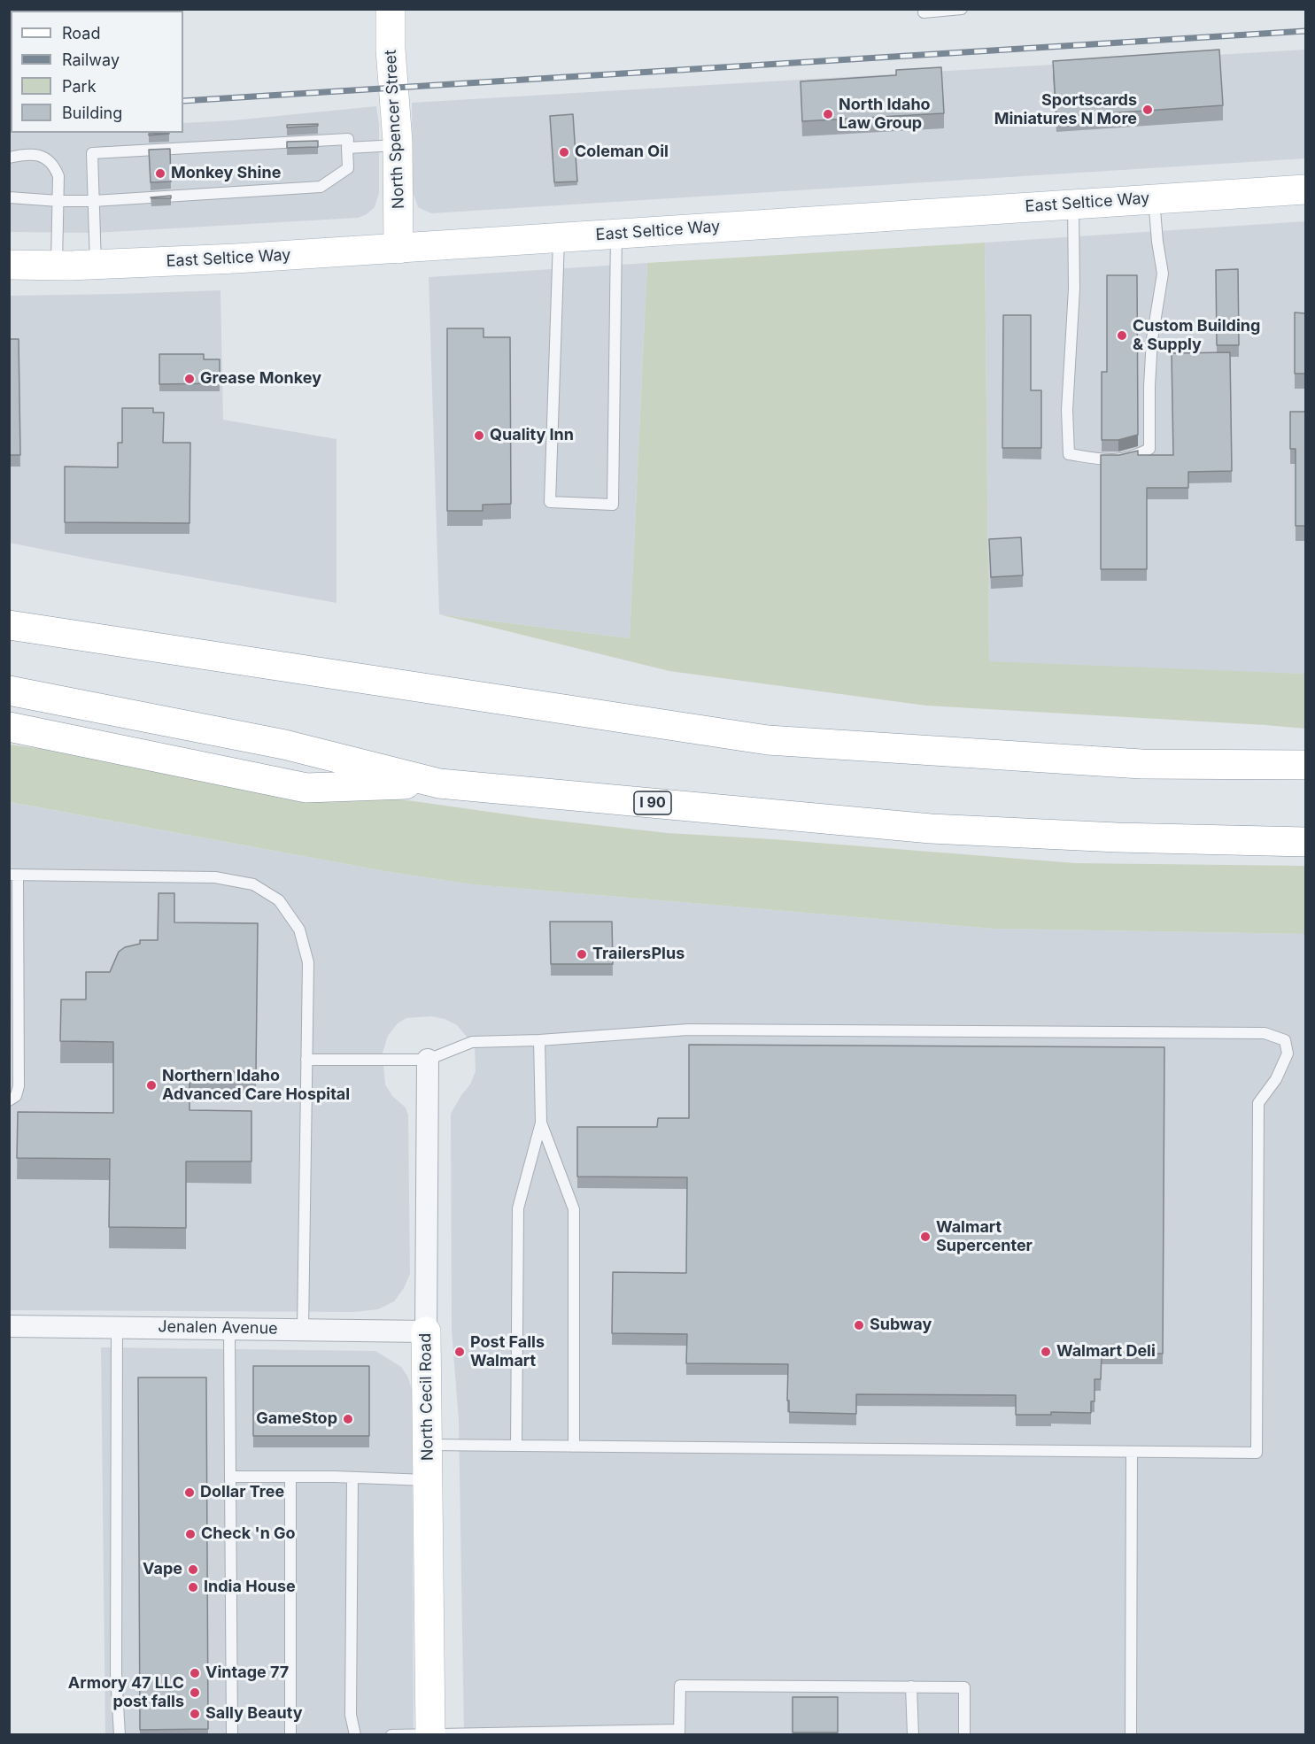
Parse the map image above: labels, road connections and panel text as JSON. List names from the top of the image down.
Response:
{
  "streets": {
    "main road": [
      "North Spencer Street",
      "East Seltice Way",
      "I 90",
      "North Cecil Road"
    ],
    "street": ["Jenalen Avenue"]
  },
  "crossings": [
    ["North Spencer Street", "East Seltice Way"],
    ["Jenalen Avenue", "North Cecil Road"]
  ],
  "places": [
    "Sportscards Miniatures N More",
    "North Idaho Law Group",
    "Coleman Oil",
    "Monkey Shine",
    "Custom Building & Supply",
    "Grease Monkey",
    "Quality Inn",
    "TrailersPlus",
    "Northern Idaho Advanced Care Hospital",
    "Walmart Supercenter",
    "Subway",
    "Post Falls Walmart",
    "Walmart Deli",
    "GameStop",
    "Dollar Tree",
    "Check 'n Go",
    "Vape",
    "India House",
    "Vintage 77",
    "Armory 47 LLC post falls",
    "Sally Beauty"
  ],
  "legend": [
    "Road",
    "Railway",
    "Park",
    "Building"
  ]
}
